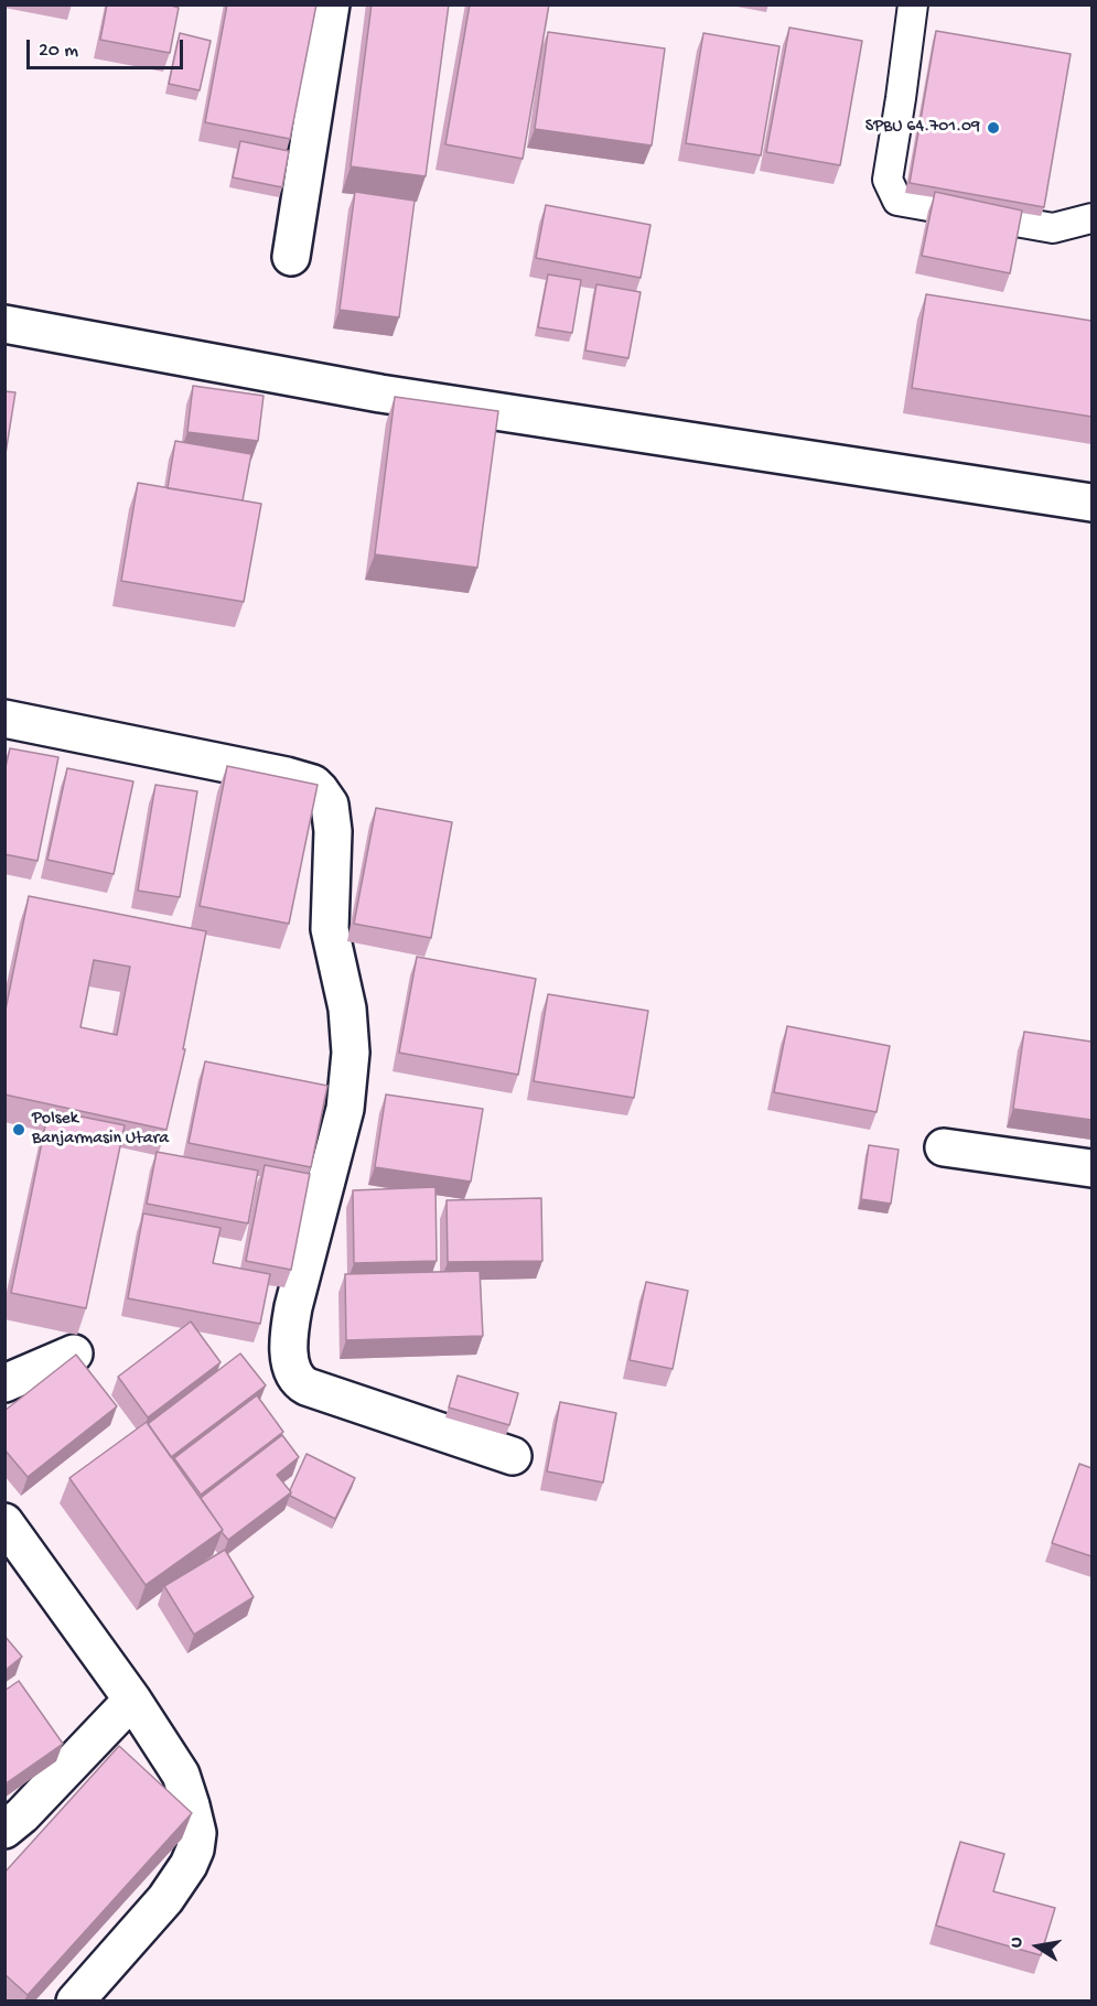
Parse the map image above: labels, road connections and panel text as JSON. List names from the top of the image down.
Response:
{
  "places": ["SPBU 64.701.09", "Polsek Banjarmasin Utara"],
  "scale_bar": "20 m",
  "north": "left"
}
